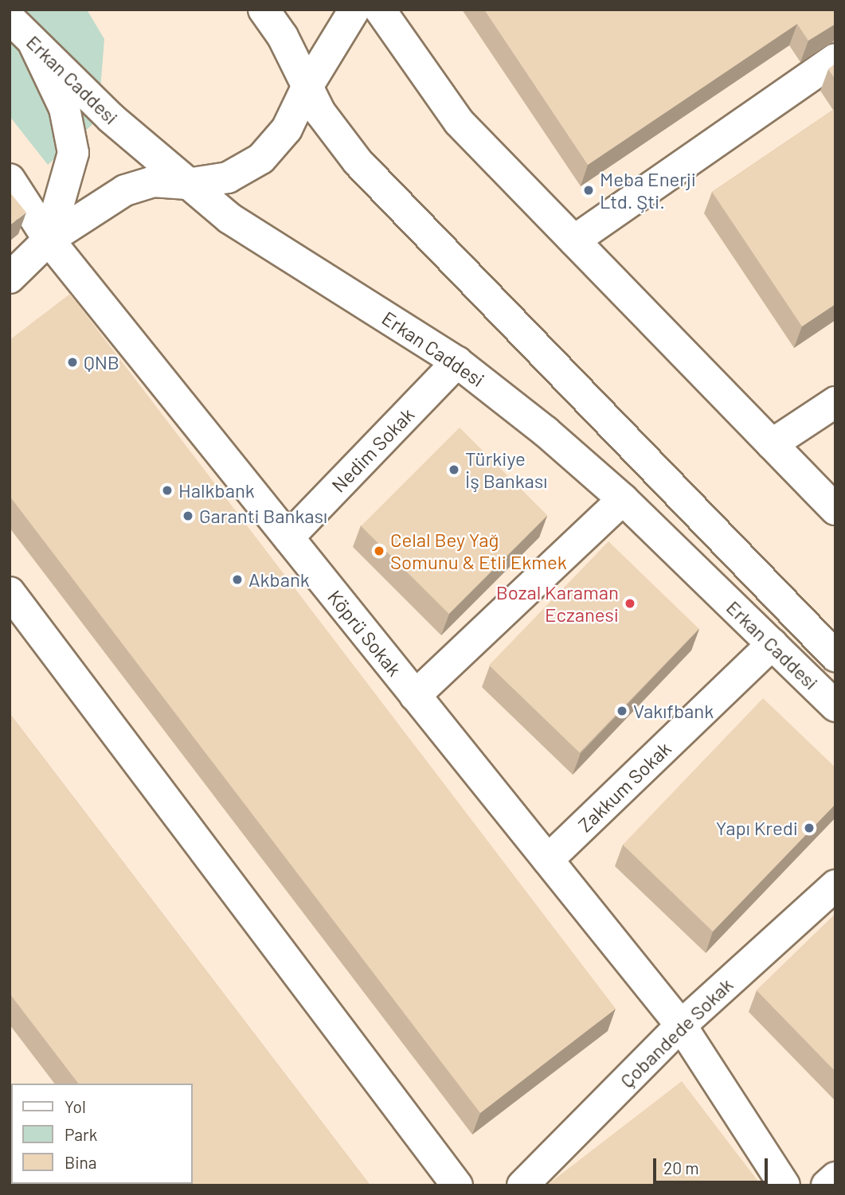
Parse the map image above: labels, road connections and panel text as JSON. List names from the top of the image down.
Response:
{
  "streets": {
    "street": [
      "Erkan Caddesi",
      "Nedim Sokak",
      "Köprü Sokak",
      "Zakkum Sokak",
      "Çobandede Sokak"
    ]
  },
  "crossings": [
    ["Erkan Caddesi", "Nedim Sokak"],
    ["Erkan Caddesi", "Zakkum Sokak"],
    ["Nedim Sokak", "Köprü Sokak"],
    ["Köprü Sokak", "Zakkum Sokak"],
    ["Köprü Sokak", "Çobandede Sokak"]
  ],
  "places": [
    "Meba Enerji Ltd. Şti.",
    "QNB",
    "Türkiye İş Bankası",
    "Halkbank",
    "Garanti Bankası",
    "Celal Bey Yağ Somunu & Etli Ekmek",
    "Akbank",
    "Bozal Karaman Eczanesi",
    "Vakıfbank",
    "Yapı Kredi"
  ],
  "legend": ["Yol", "Park", "Bina"],
  "scale_bar": "20 m"
}
